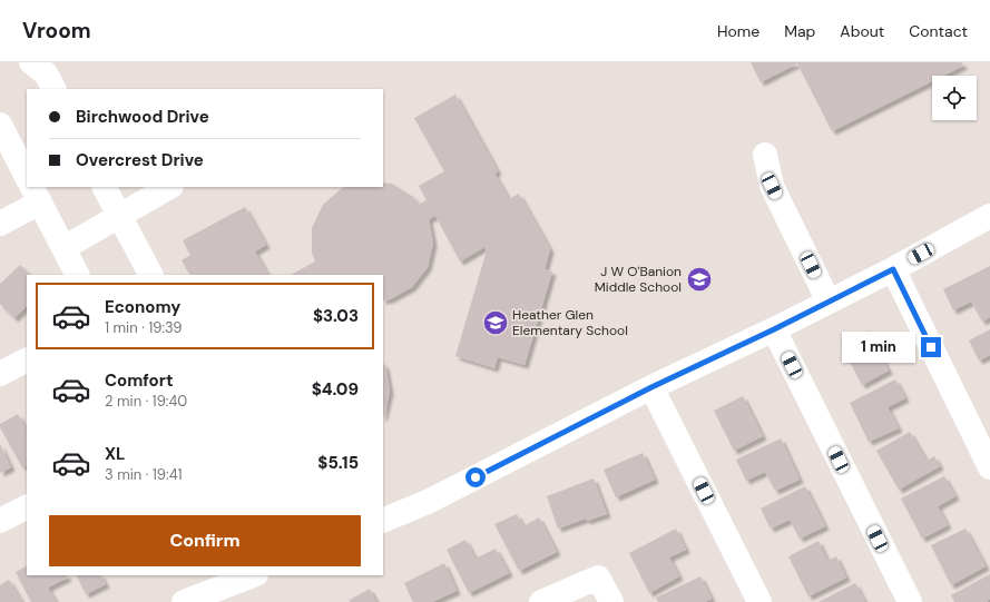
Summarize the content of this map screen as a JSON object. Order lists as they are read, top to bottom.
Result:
{
  "places": {
    "school or university": ["J W O'Banion Middle School", "Heather Glen Elementary School"]
  },
  "page": {
    "header": "Vroom",
    "nav": [
      "Home",
      "Map",
      "About",
      "Contact"
    ],
    "banner": ["Birchwood Drive", "Overcrest Drive"],
    "list": [
      {
        "name": "Economy",
        "note": "1 min · 19:39",
        "value": "$3.03"
      },
      {
        "name": "Comfort",
        "note": "2 min · 19:40",
        "value": "$4.09"
      },
      {
        "name": "XL",
        "note": "3 min · 19:41",
        "value": "$5.15"
      }
    ],
    "bubble": "1 min",
    "buttons": "Confirm"
  }
}
